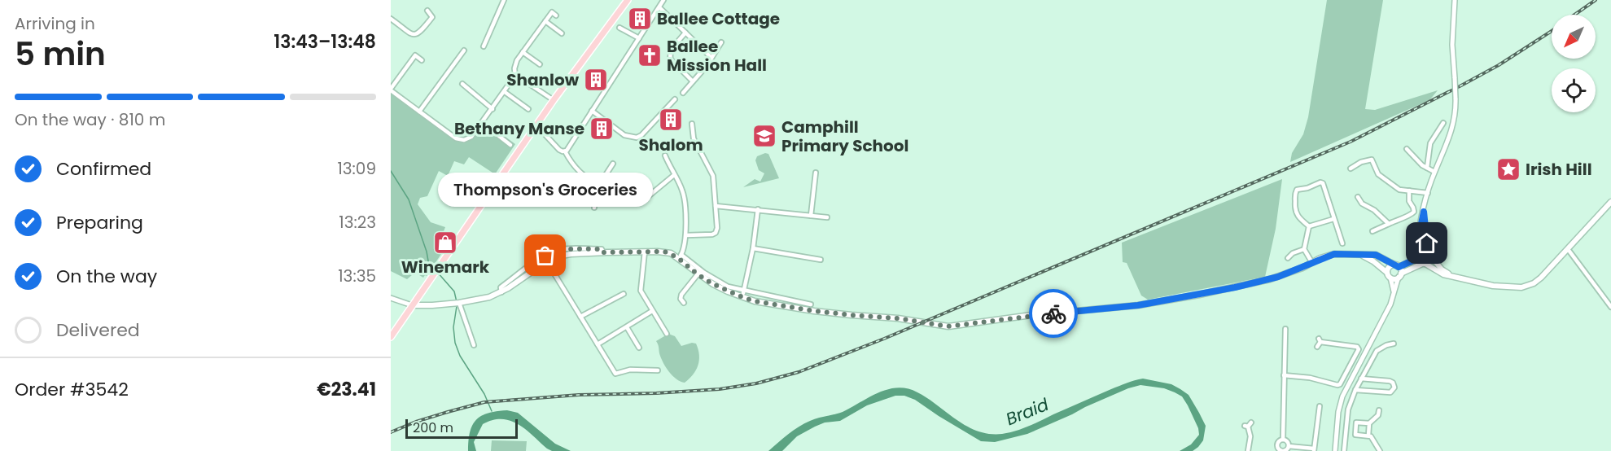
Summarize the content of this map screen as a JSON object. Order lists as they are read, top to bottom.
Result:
{
  "water": ["Braid"],
  "places": {
    "building": [
      "Ballee Cottage",
      "Shanlow",
      "Shalom",
      "Bethany Manse"
    ],
    "church": ["Ballee Mission Hall"],
    "school or university": ["Camphill Primary School"],
    "place": ["Irish Hill"],
    "shop": ["Winemark"],
    "other": ["Thompson's Groceries"]
  },
  "scale_bar": "200 m",
  "north": "bottom left",
  "page": {
    "heading": ["5 min", "Arriving in", "13:43–13:48"],
    "panel": ["Order #3542", "€23.41"],
    "bar": "On the way · 810 m",
    "list": [
      ["Confirmed", "13:09"],
      ["Preparing", "13:23"],
      ["On the way", "13:35"],
      "Delivered"
    ],
    "bubble": "Thompson's Groceries",
    "scale": "200 m"
  }
}
